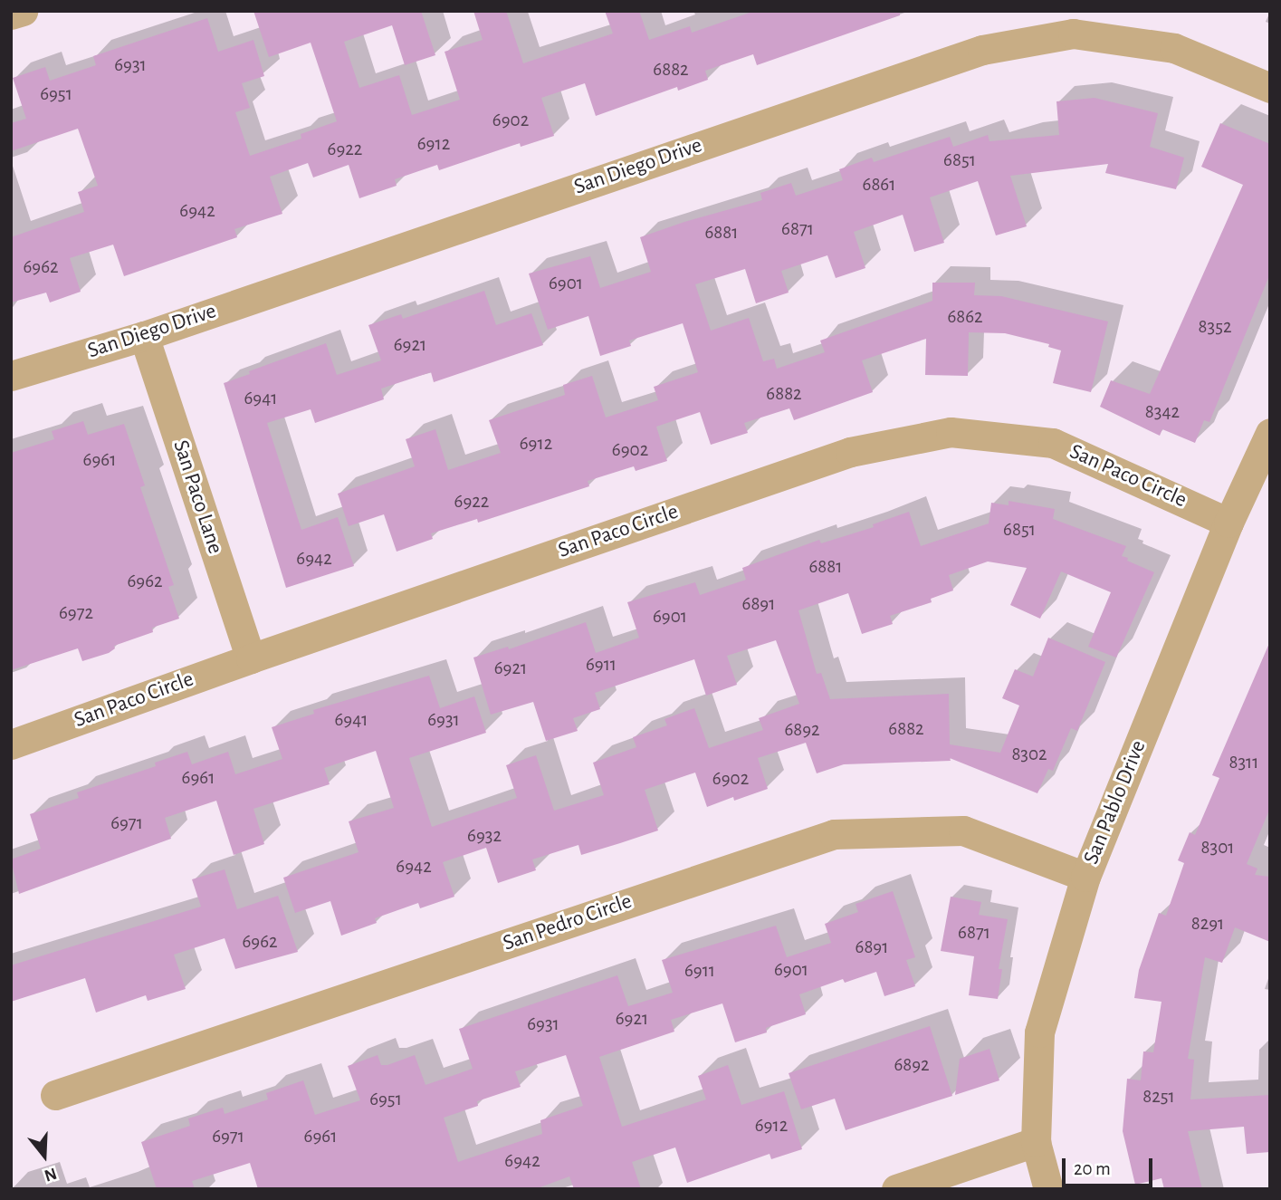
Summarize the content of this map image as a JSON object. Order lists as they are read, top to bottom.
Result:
{
  "streets": {
    "street": [
      "San Diego Drive",
      "San Paco Circle",
      "San Paco Lane",
      "San Pablo Drive",
      "San Pedro Circle"
    ]
  },
  "crossings": [
    ["San Diego Drive", "San Paco Lane"],
    ["San Paco Circle", "San Paco Lane"],
    ["San Paco Circle", "San Pablo Drive"],
    ["San Pablo Drive", "San Pedro Circle"]
  ],
  "house_numbers": [
    "6931",
    "6882",
    "6951",
    "6902",
    "6912",
    "6922",
    "6851",
    "6861",
    "6942",
    "6871",
    "6881",
    "6962",
    "6901",
    "6862",
    "8352",
    "6921",
    "6882",
    "6941",
    "8342",
    "6912",
    "6902",
    "6961",
    "6922",
    "6851",
    "6942",
    "6881",
    "6962",
    "6891",
    "6972",
    "6901",
    "6911",
    "6921",
    "6941",
    "6931",
    "6882",
    "6892",
    "8302",
    "8311",
    "6961",
    "6902",
    "6971",
    "6932",
    "8301",
    "6942",
    "8291",
    "6871",
    "6962",
    "6891",
    "6901",
    "6911",
    "6921",
    "6931",
    "6892",
    "8251",
    "6951",
    "6912",
    "6971",
    "6961",
    "6942"
  ],
  "scale_bar": "20 m",
  "north": "bottom"
}
